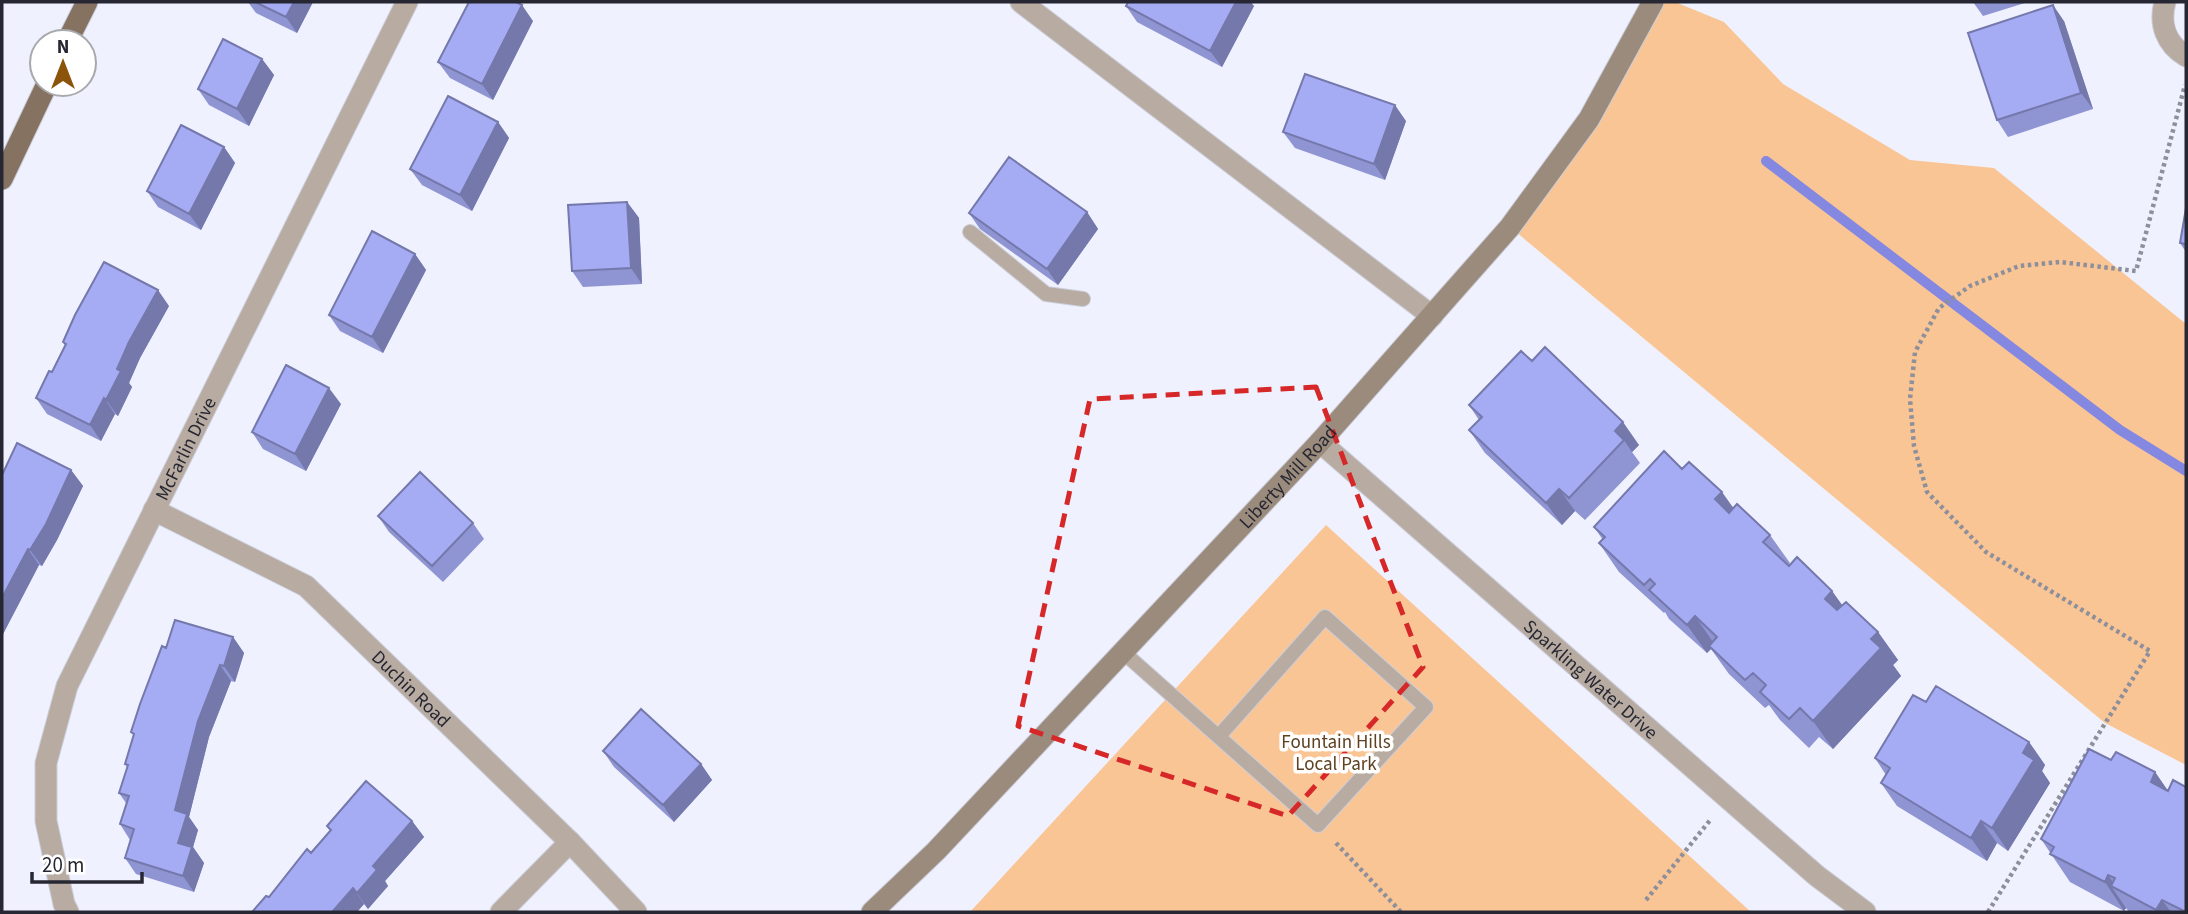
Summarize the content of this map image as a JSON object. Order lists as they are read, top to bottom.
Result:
{
  "streets": {
    "street": [
      "McFarlin Drive",
      "Liberty Mill Road",
      "Sparkling Water Drive",
      "Duchin Road"
    ]
  },
  "crossings": [
    ["McFarlin Drive", "Duchin Road"],
    ["Liberty Mill Road", "Sparkling Water Drive"]
  ],
  "parks": ["Fountain Hills Local Park"],
  "scale_bar": "20 m",
  "north": "top"
}
